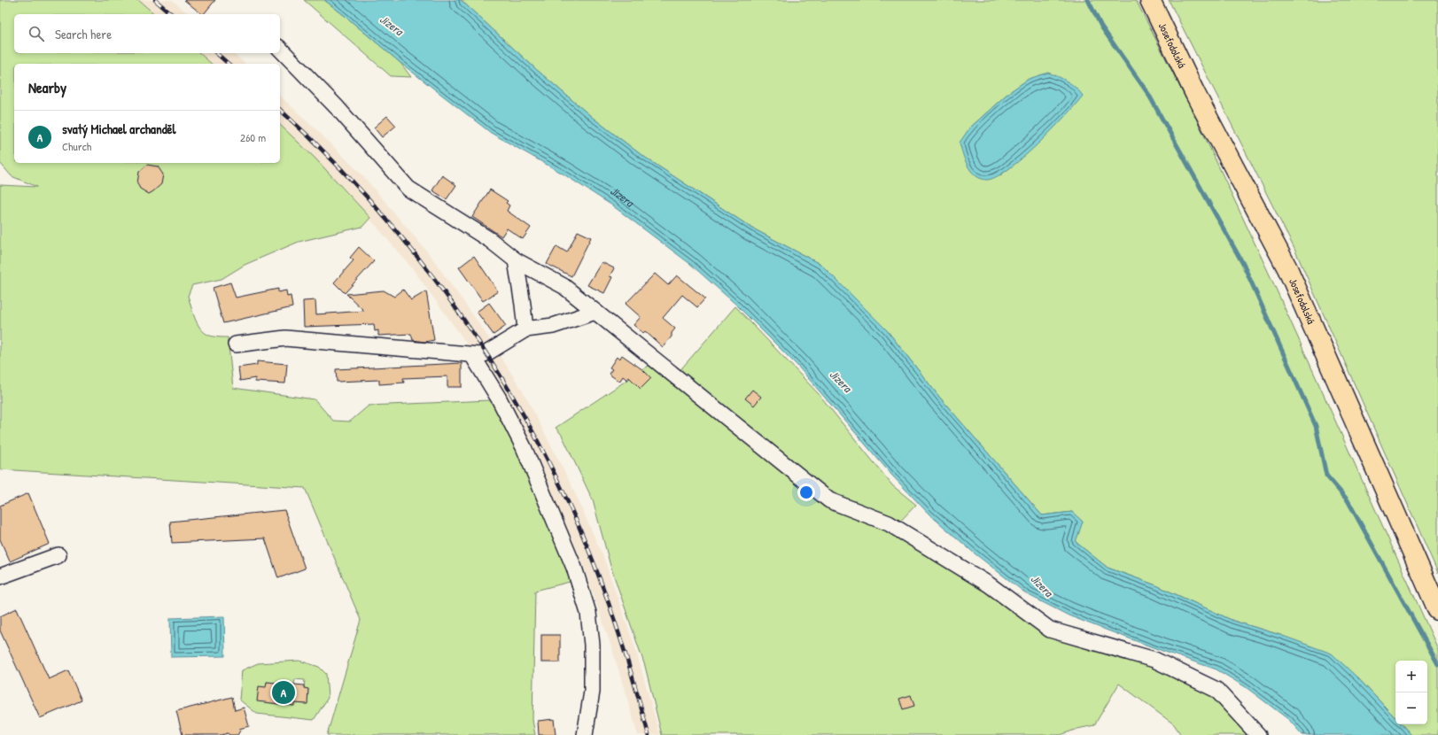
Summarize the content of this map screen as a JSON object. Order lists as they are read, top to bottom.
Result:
{
  "streets": {
    "main road": ["Josefodolská"]
  },
  "water": ["Jizera"],
  "page": {
    "search": "Search here",
    "heading": "Nearby",
    "list": [
      {
        "mark": "A",
        "name": "svatý Michael archanděl",
        "note": "Church",
        "value": "260 m"
      }
    ],
    "map_buttons": ["+", "−"],
    "pins": "A"
  }
}
